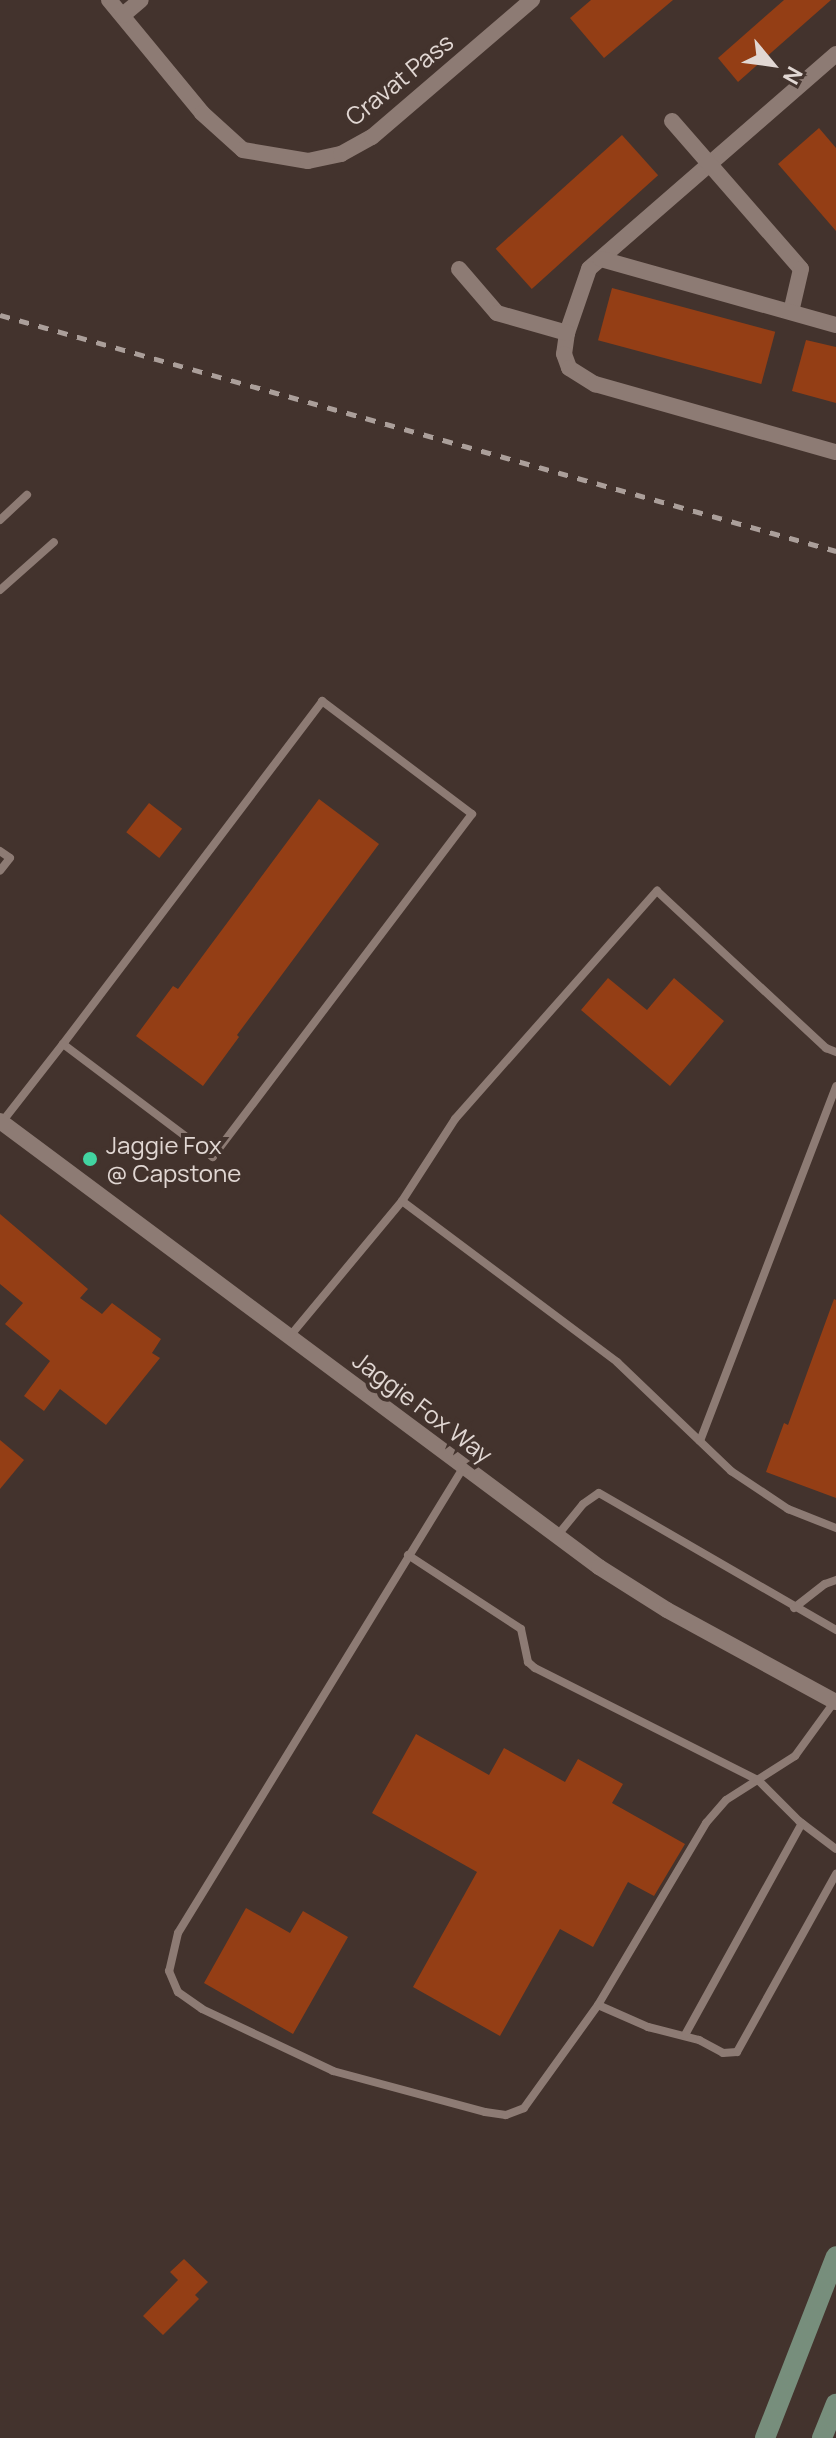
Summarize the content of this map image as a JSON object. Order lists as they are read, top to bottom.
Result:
{
  "streets": {
    "street": ["Cravat Pass", "Jaggie Fox Way"]
  },
  "places": ["Jaggie Fox @ Capstone"],
  "north": "bottom right"
}
